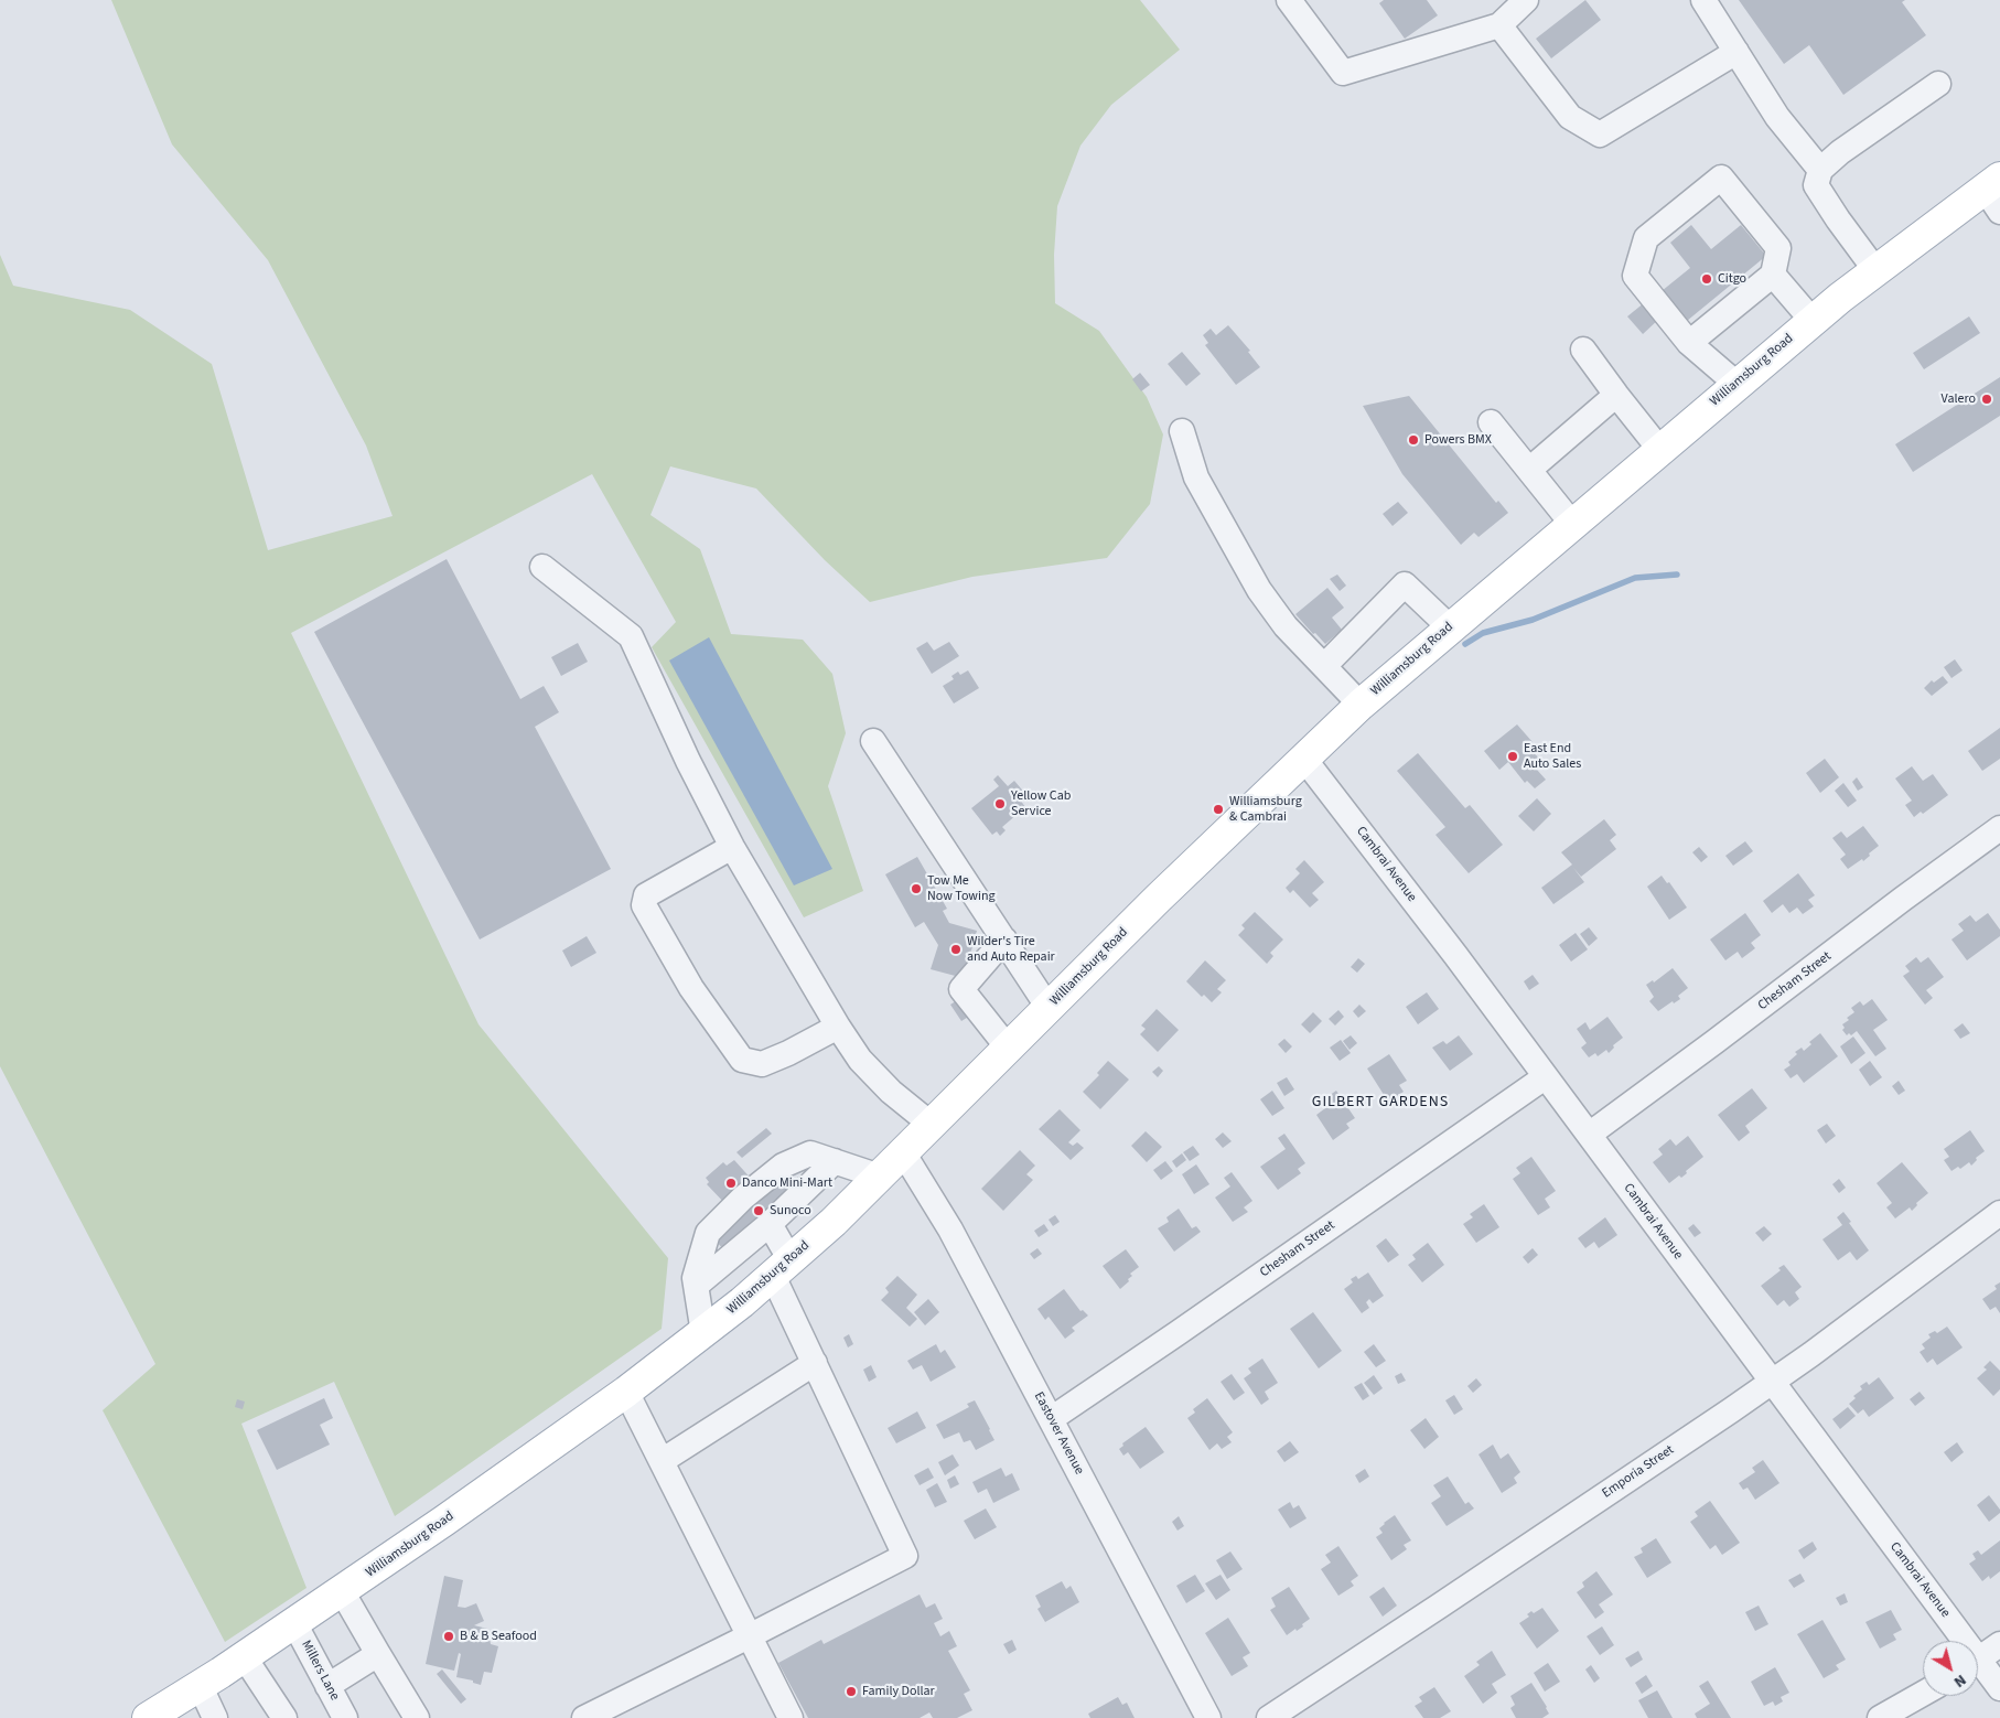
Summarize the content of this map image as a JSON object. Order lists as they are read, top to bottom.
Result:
{
  "streets": {
    "main road": ["Williamsburg Road"],
    "street": [
      "Cambrai Avenue",
      "Chesham Street",
      "Eastover Avenue",
      "Emporia Street",
      "Millers Lane"
    ]
  },
  "crossings": [
    ["Williamsburg Road", "Cambrai Avenue"],
    ["Williamsburg Road", "Eastover Avenue"],
    ["Williamsburg Road", "Millers Lane"],
    ["Cambrai Avenue", "Chesham Street"],
    ["Cambrai Avenue", "Emporia Street"],
    ["Chesham Street", "Eastover Avenue"]
  ],
  "districts": ["GILBERT GARDENS"],
  "places": [
    "Citgo",
    "Valero",
    "Powers BMX",
    "East End Auto Sales",
    "Yellow Cab Service",
    "Williamsburg & Cambrai",
    "Tow Me Now Towing",
    "Wilder's Tire and Auto Repair",
    "Danco Mini-Mart",
    "Sunoco",
    "B & B Seafood",
    "Family Dollar"
  ],
  "north": "bottom right"
}
